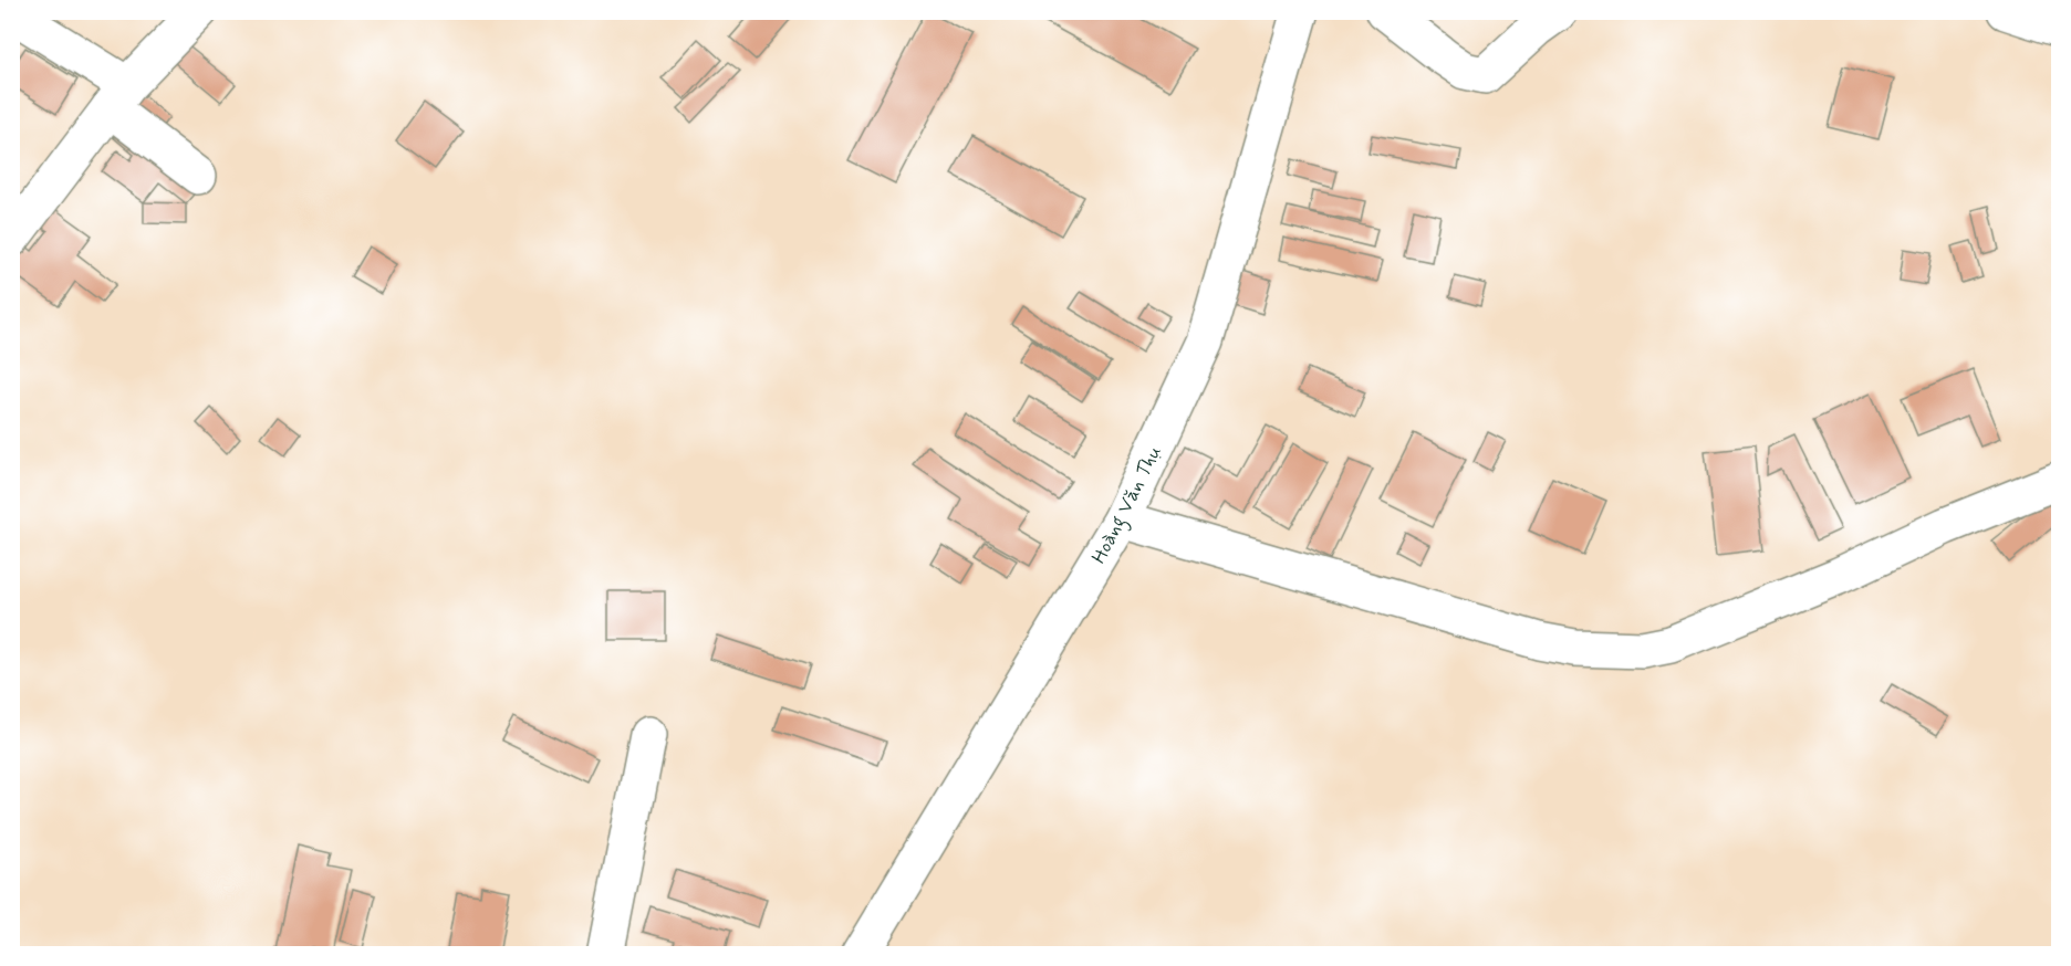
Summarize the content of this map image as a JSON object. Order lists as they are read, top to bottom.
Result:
{
  "streets": {
    "street": ["Hoàng Văn Thụ"]
  }
}
